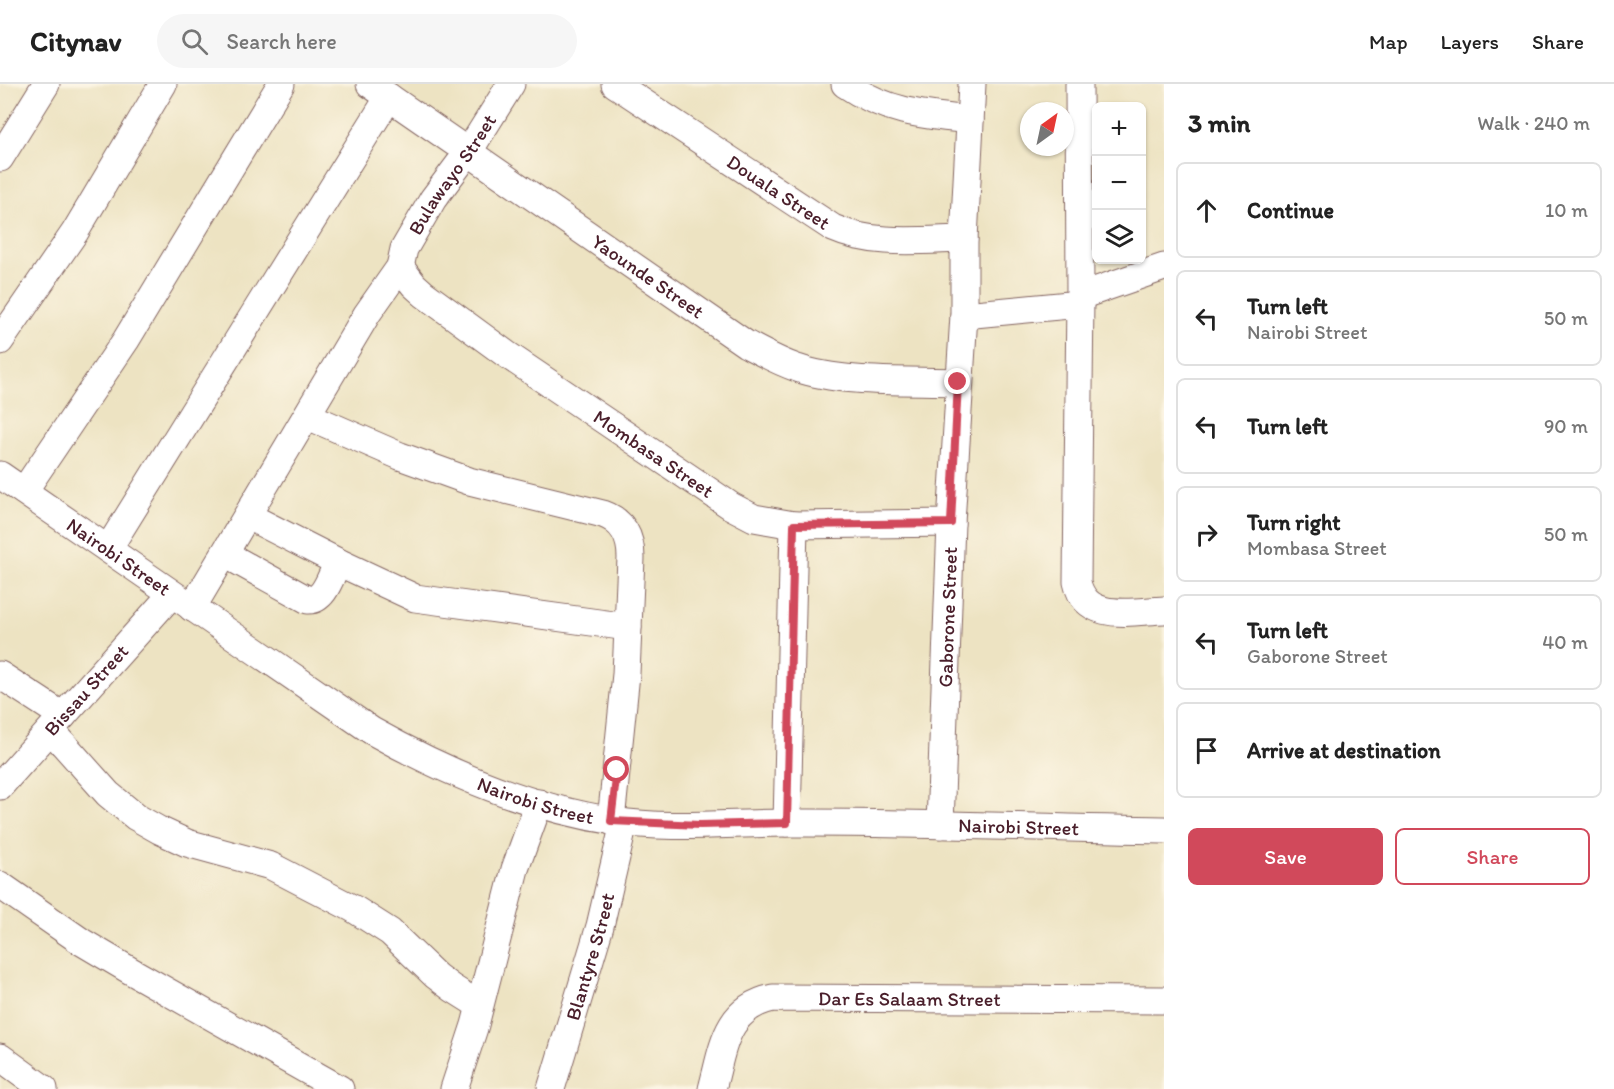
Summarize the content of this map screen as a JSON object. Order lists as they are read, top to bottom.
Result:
{
  "streets": {
    "street": [
      "Bulawayo Street",
      "Douala Street",
      "Yaounde Street",
      "Mombasa Street",
      "Nairobi Street",
      "Gaborone Street",
      "Bissau Street",
      "Blantyre Street",
      "Dar Es Salaam Street"
    ]
  },
  "crossings": [
    ["Bulawayo Street", "Yaounde Street"],
    ["Bulawayo Street", "Mombasa Street"],
    ["Bulawayo Street", "Bissau Street"],
    ["Bulawayo Street", "Blantyre Street"],
    ["Douala Street", "Gaborone Street"],
    ["Yaounde Street", "Gaborone Street"],
    ["Mombasa Street", "Gaborone Street"],
    ["Nairobi Street", "Gaborone Street"],
    ["Nairobi Street", "Bissau Street"],
    ["Nairobi Street", "Blantyre Street"],
    ["Bissau Street", "Blantyre Street"]
  ],
  "north": "top right",
  "page": {
    "header": "Citynav",
    "search": "Search here",
    "nav": ["Map", "Layers", "Share"],
    "heading": ["3 min", "Walk · 240 m"],
    "map_buttons": ["+", "−"],
    "list": [
      ["Continue", "10 m"],
      ["Turn left", "Nairobi Street", "50 m"],
      ["Turn left", "90 m"],
      ["Turn right", "Mombasa Street", "50 m"],
      ["Turn left", "Gaborone Street", "40 m"],
      "Arrive at destination"
    ],
    "buttons": ["Save", "Share"]
  }
}
